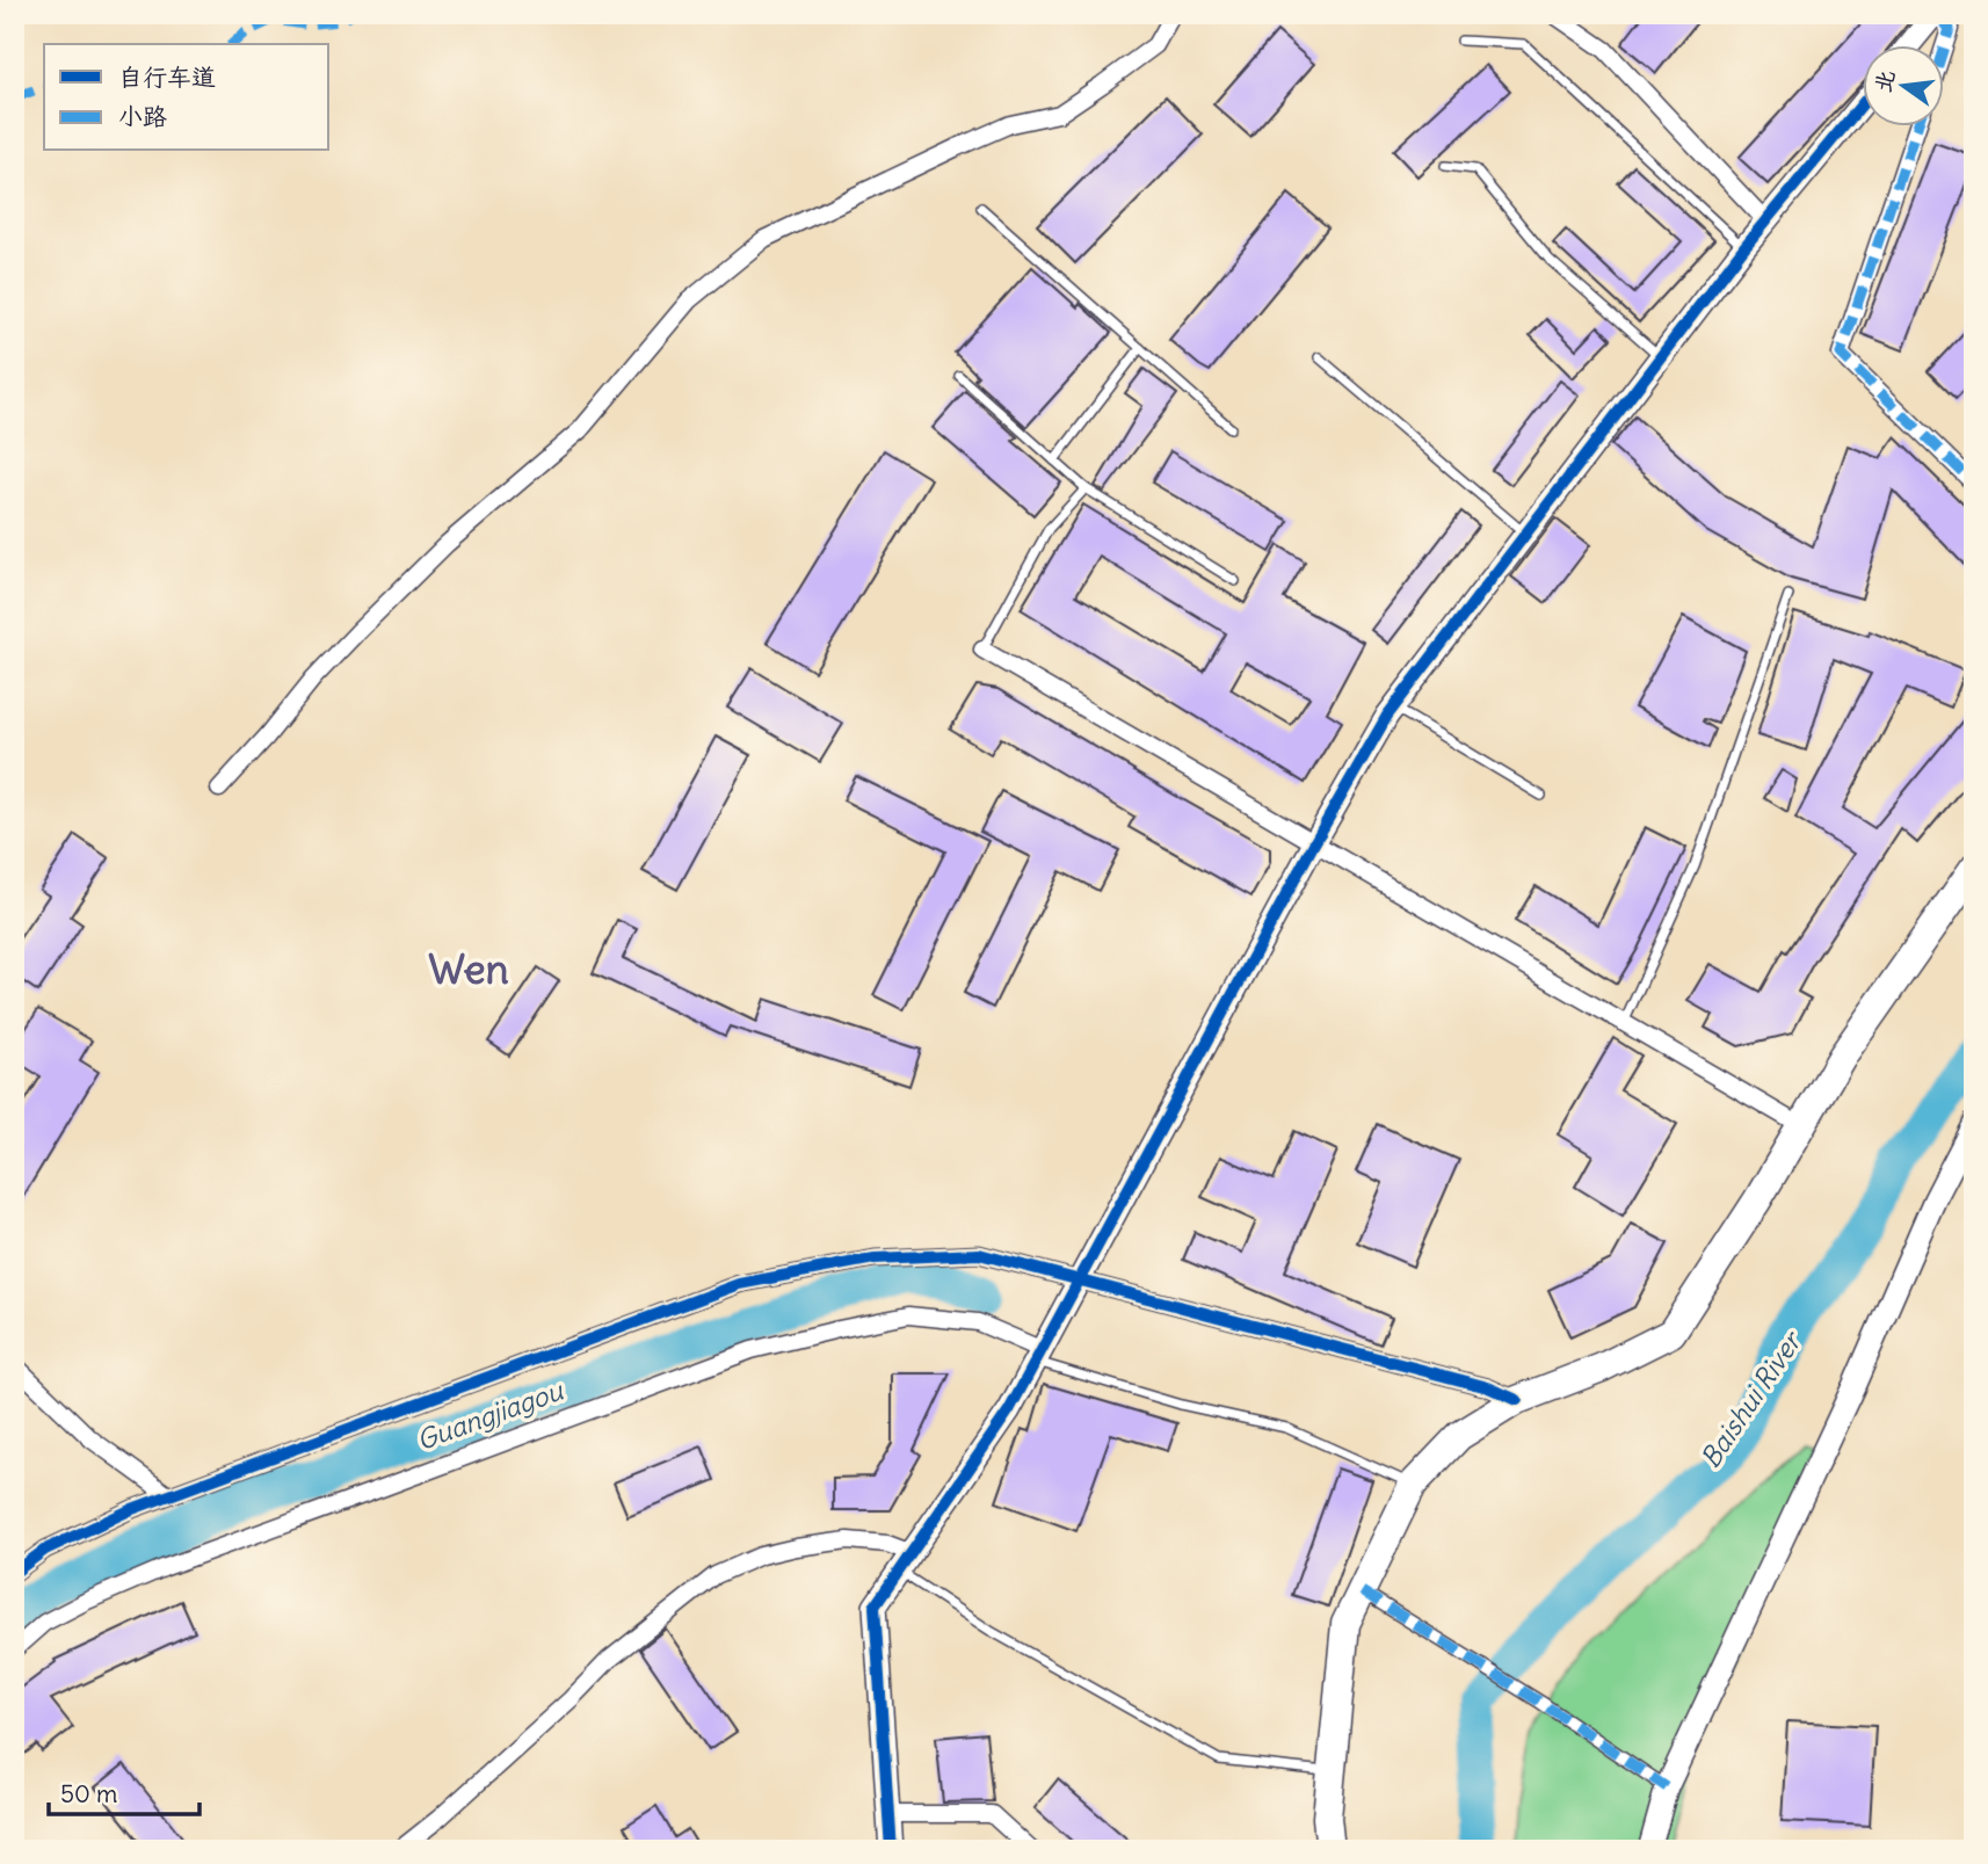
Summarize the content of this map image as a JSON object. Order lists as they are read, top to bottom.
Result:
{
  "districts": ["Wen"],
  "water": ["Baishui River", "Guangjiagou"],
  "legend": ["自行车道", "小路"],
  "scale_bar": "50 m",
  "north": "left"
}
